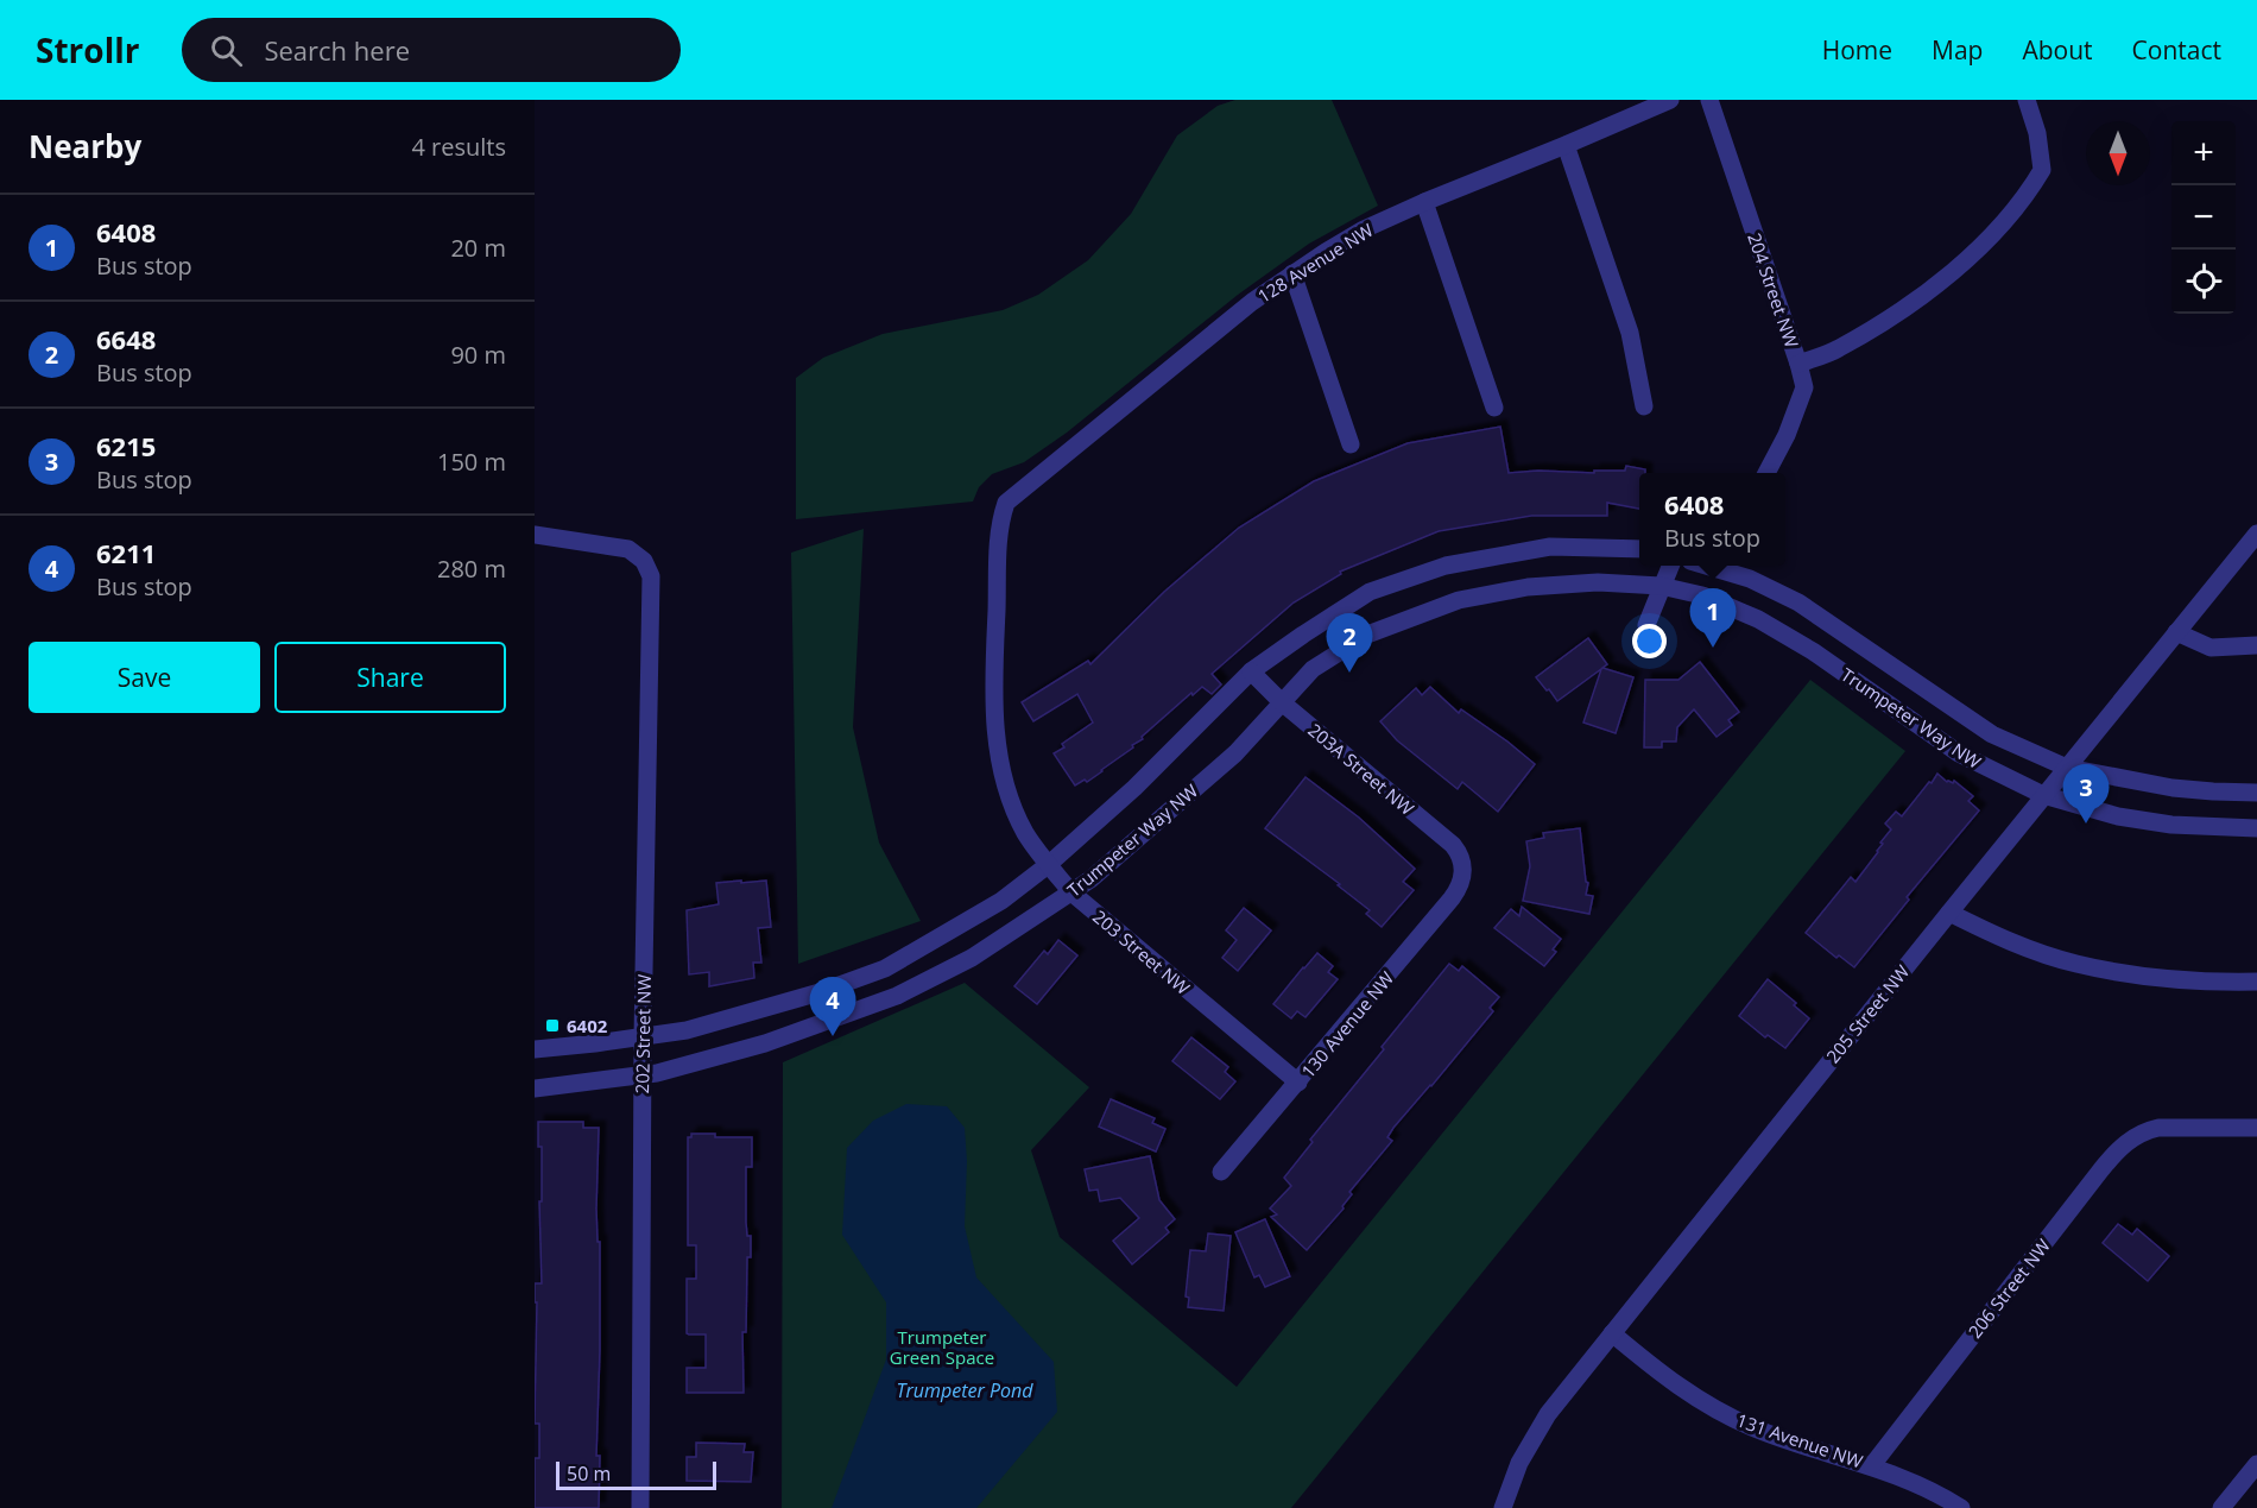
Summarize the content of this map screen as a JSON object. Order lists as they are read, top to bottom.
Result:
{
  "streets": {
    "street": [
      "128 Avenue NW",
      "204 Street NW",
      "Trumpeter Way NW",
      "203A Street NW",
      "203 Street NW",
      "205 Street NW",
      "130 Avenue NW",
      "202 Street NW",
      "206 Street NW",
      "131 Avenue NW"
    ]
  },
  "crossings": [
    ["128 Avenue NW", "203 Street NW"],
    ["Trumpeter Way NW", "203A Street NW"],
    ["Trumpeter Way NW", "203 Street NW"],
    ["Trumpeter Way NW", "205 Street NW"],
    ["Trumpeter Way NW", "202 Street NW"],
    ["203A Street NW", "130 Avenue NW"],
    ["203 Street NW", "130 Avenue NW"],
    ["205 Street NW", "131 Avenue NW"],
    ["206 Street NW", "131 Avenue NW"]
  ],
  "water": ["Trumpeter Pond"],
  "parks": ["Trumpeter Green Space"],
  "places": {
    "transit": ["6402"]
  },
  "scale_bar": "50 m",
  "north": "bottom",
  "page": {
    "header": "Strollr",
    "search": "Search here",
    "nav": [
      "Home",
      "Map",
      "About",
      "Contact"
    ],
    "heading": ["Nearby", "4 results"],
    "map_buttons": ["+", "−"],
    "list": [
      {
        "mark": "1",
        "name": "6408",
        "note": "Bus stop",
        "value": "20 m"
      },
      {
        "mark": "2",
        "name": "6648",
        "note": "Bus stop",
        "value": "90 m"
      },
      {
        "mark": "3",
        "name": "6215",
        "note": "Bus stop",
        "value": "150 m"
      },
      {
        "mark": "4",
        "name": "6211",
        "note": "Bus stop",
        "value": "280 m"
      }
    ],
    "popup": ["6408", "Bus stop"],
    "pins": [
      "1",
      "2",
      "3",
      "4"
    ],
    "buttons": ["Save", "Share"],
    "scale": "50 m"
  }
}
